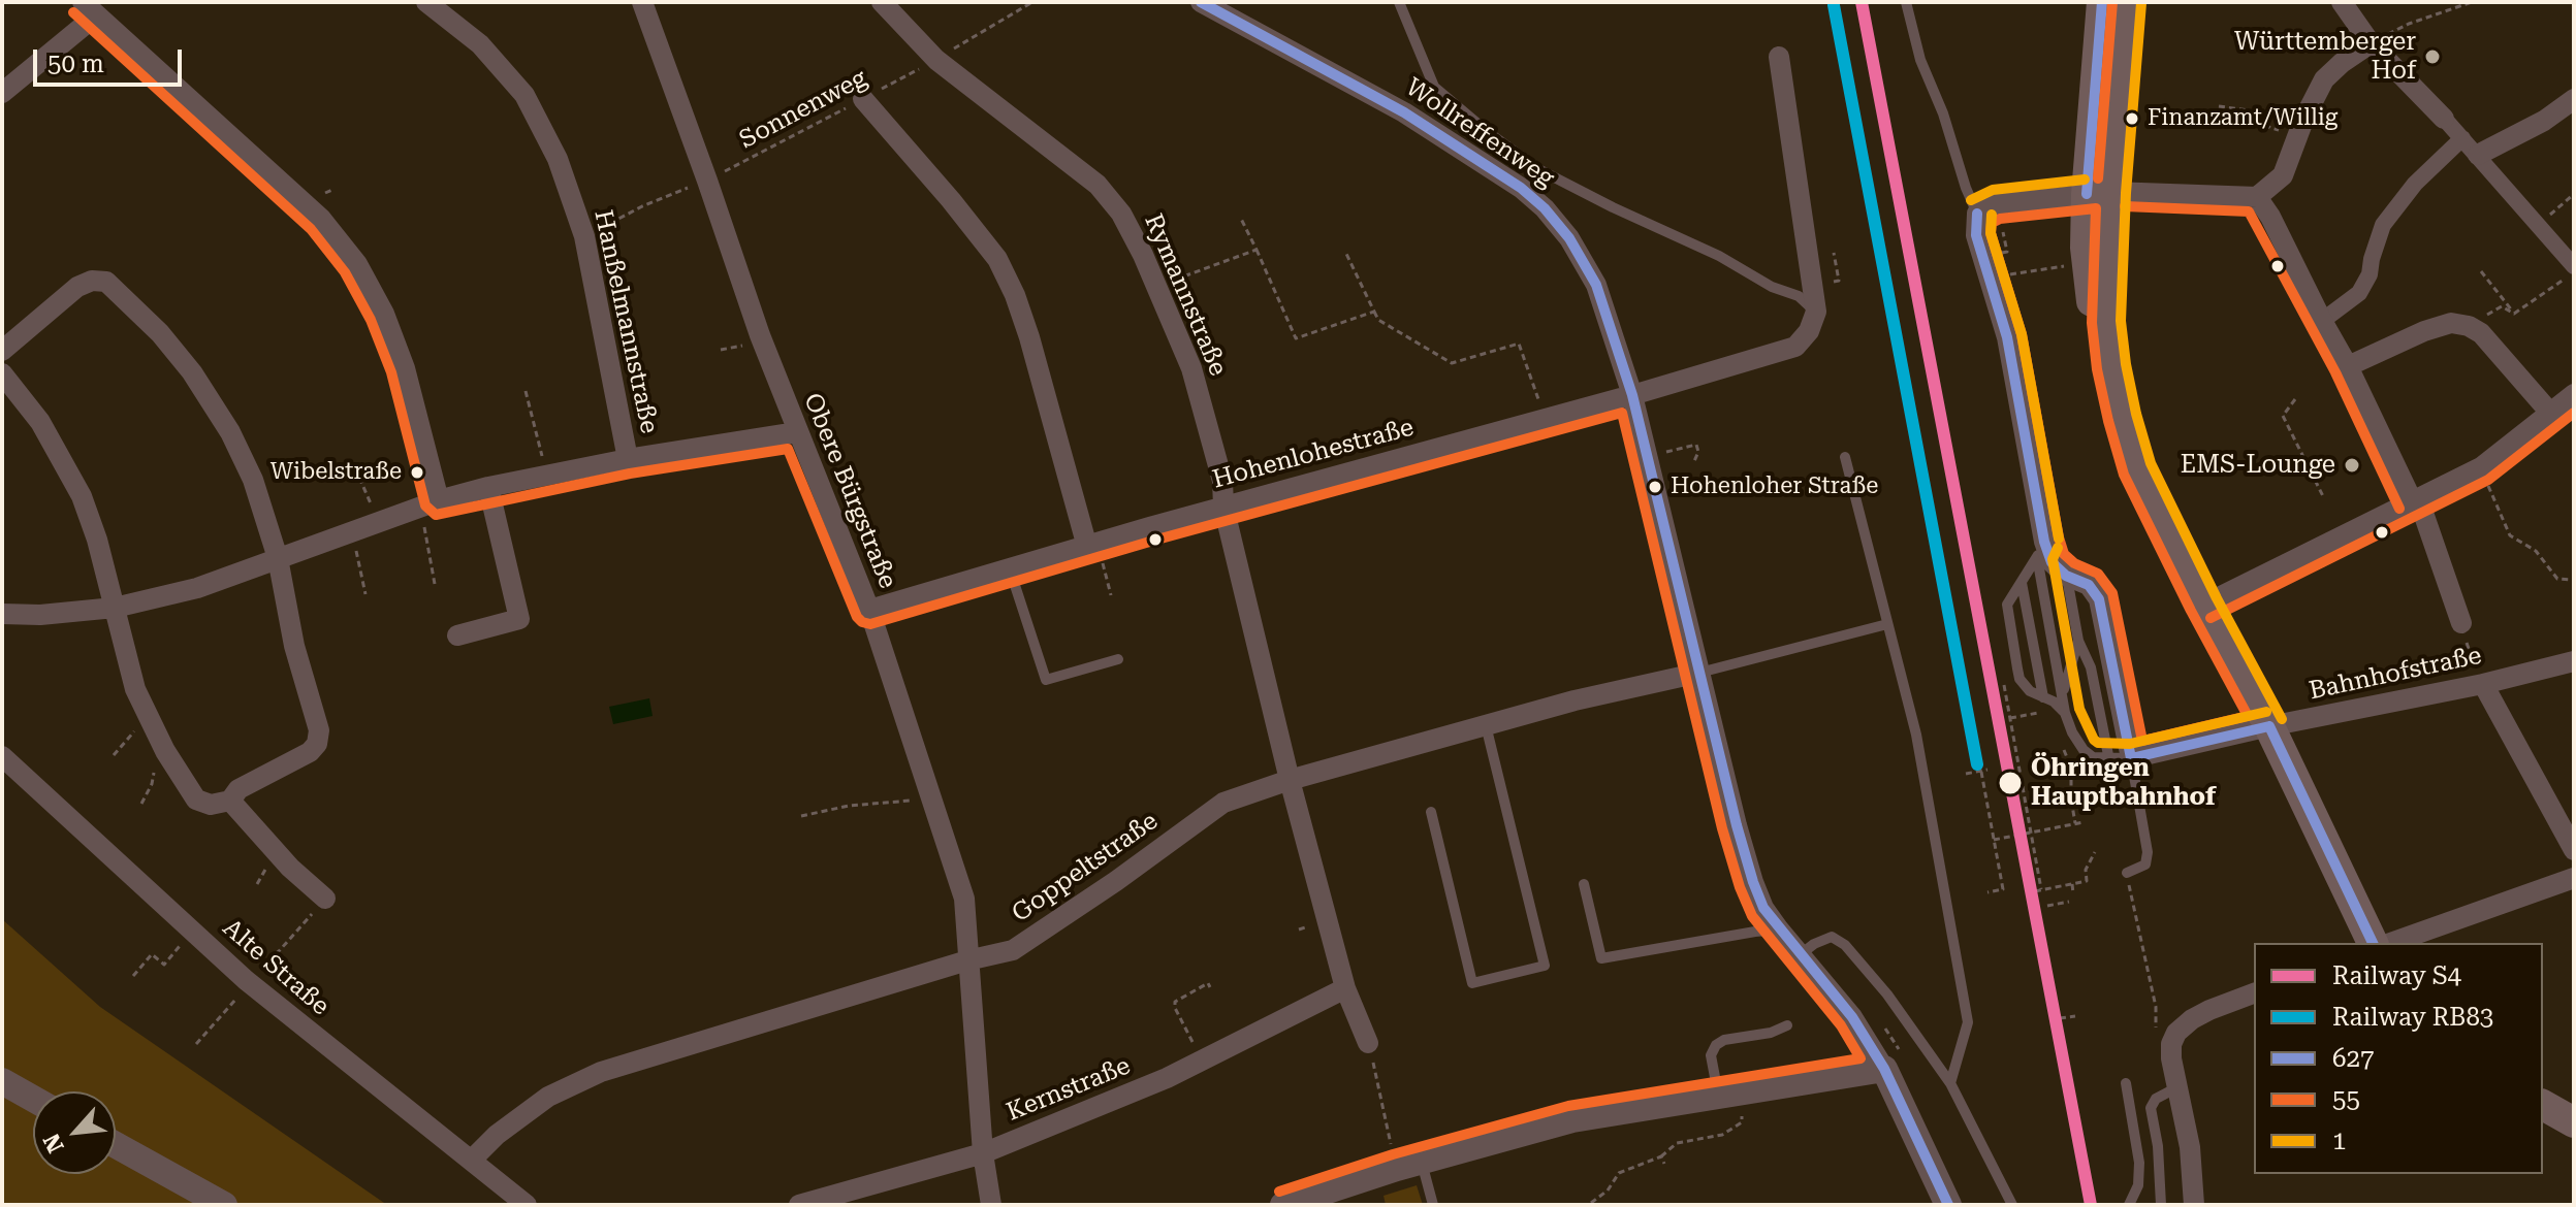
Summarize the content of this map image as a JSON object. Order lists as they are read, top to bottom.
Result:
{
  "streets": {
    "street": [
      "Wollreffenweg",
      "Rymannstraße",
      "Hanßelmannstraße",
      "Hohenlohestraße",
      "Obere Bürgstraße",
      "Bahnhofstraße",
      "Goppeltstraße",
      "Alte Straße",
      "Kernstraße"
    ],
    "path": ["Sonnenweg"]
  },
  "crossings": [
    ["Sonnenweg", "Rymannstraße"],
    ["Sonnenweg", "Hanßelmannstraße"],
    ["Sonnenweg", "Obere Bürgstraße"],
    ["Wollreffenweg", "Hohenlohestraße"],
    ["Wollreffenweg", "Goppeltstraße"],
    ["Rymannstraße", "Hohenlohestraße"],
    ["Rymannstraße", "Goppeltstraße"],
    ["Rymannstraße", "Kernstraße"],
    ["Hohenlohestraße", "Obere Bürgstraße"],
    ["Obere Bürgstraße", "Goppeltstraße"],
    ["Obere Bürgstraße", "Kernstraße"],
    ["Goppeltstraße", "Alte Straße"]
  ],
  "places": [
    "Württemberger Hof",
    "Finanzamt/Willig",
    "EMS-Lounge",
    "Wibelstraße",
    "Hohenloher Straße",
    "Öhringen Hauptbahnhof"
  ],
  "lines": [
    "rail line S4",
    "transit line 627",
    "transit line 55",
    "transit line 1",
    "rail line RB83"
  ],
  "legend": [
    "Railway S4",
    "Railway RB83",
    "627",
    "55",
    "1"
  ],
  "scale_bar": "50 m",
  "north": "bottom left"
}
